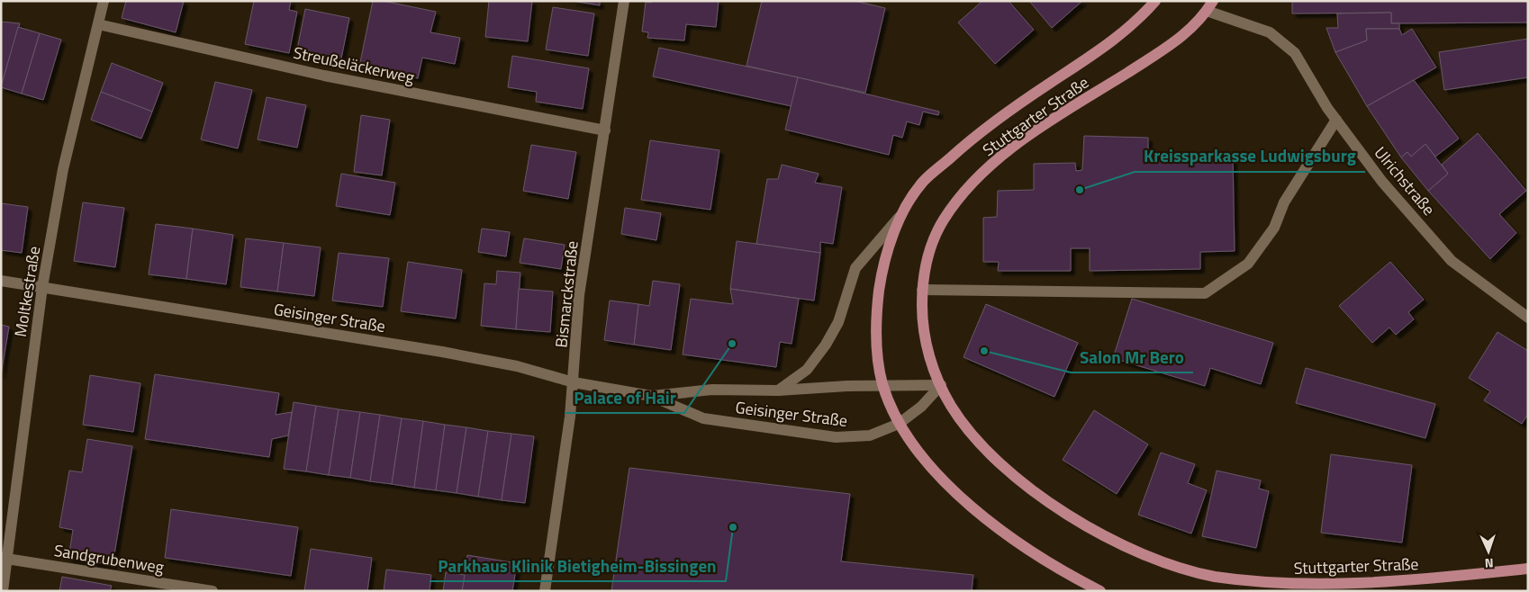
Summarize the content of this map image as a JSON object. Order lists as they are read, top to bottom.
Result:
{
  "streets": {
    "main road": ["Stuttgarter Straße"],
    "street": [
      "Streußeläckerweg",
      "Ulrichstraße",
      "Moltkestraße",
      "Bismarckstraße",
      "Geisinger Straße",
      "Sandgrubenweg"
    ]
  },
  "crossings": [
    ["Streußeläckerweg", "Moltkestraße"],
    ["Streußeläckerweg", "Bismarckstraße"],
    ["Stuttgarter Straße", "Ulrichstraße"],
    ["Stuttgarter Straße", "Geisinger Straße"],
    ["Moltkestraße", "Geisinger Straße"],
    ["Moltkestraße", "Sandgrubenweg"],
    ["Bismarckstraße", "Geisinger Straße"]
  ],
  "places": [
    "Kreissparkasse Ludwigsburg",
    "Palace of Hair",
    "Salon Mr Bero",
    "Parkhaus Klinik Bietigheim-Bissingen"
  ],
  "north": "bottom"
}
